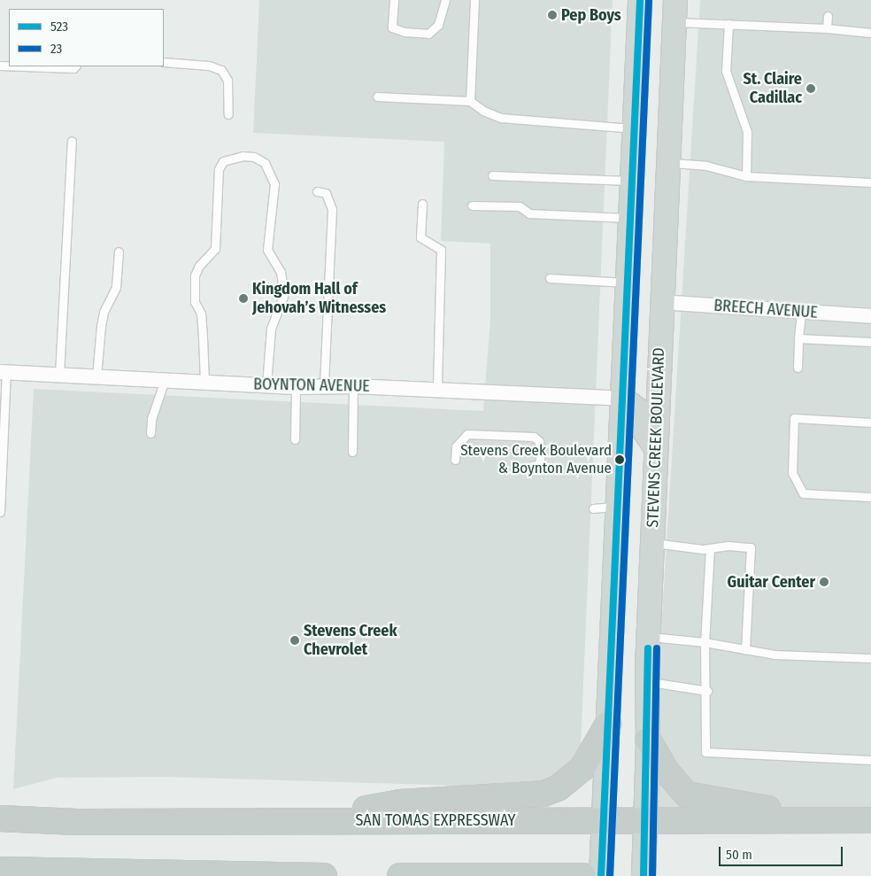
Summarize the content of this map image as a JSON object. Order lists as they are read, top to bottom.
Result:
{
  "streets": {
    "highway": ["SAN TOMAS EXPRESSWAY"],
    "main road": ["STEVENS CREEK BOULEVARD"],
    "street": ["BREECH AVENUE", "BOYNTON AVENUE"]
  },
  "crossings": [
    ["BREECH AVENUE", "STEVENS CREEK BOULEVARD"],
    ["STEVENS CREEK BOULEVARD", "SAN TOMAS EXPRESSWAY"]
  ],
  "places": [
    "Pep Boys",
    "St. Claire Cadillac",
    "Kingdom Hall of Jehovah’s Witnesses",
    "Stevens Creek Boulevard & Boynton Avenue",
    "Guitar Center",
    "Stevens Creek Chevrolet"
  ],
  "lines": ["transit line 523", "transit line 23"],
  "legend": ["523", "23"],
  "scale_bar": "50 m"
}
